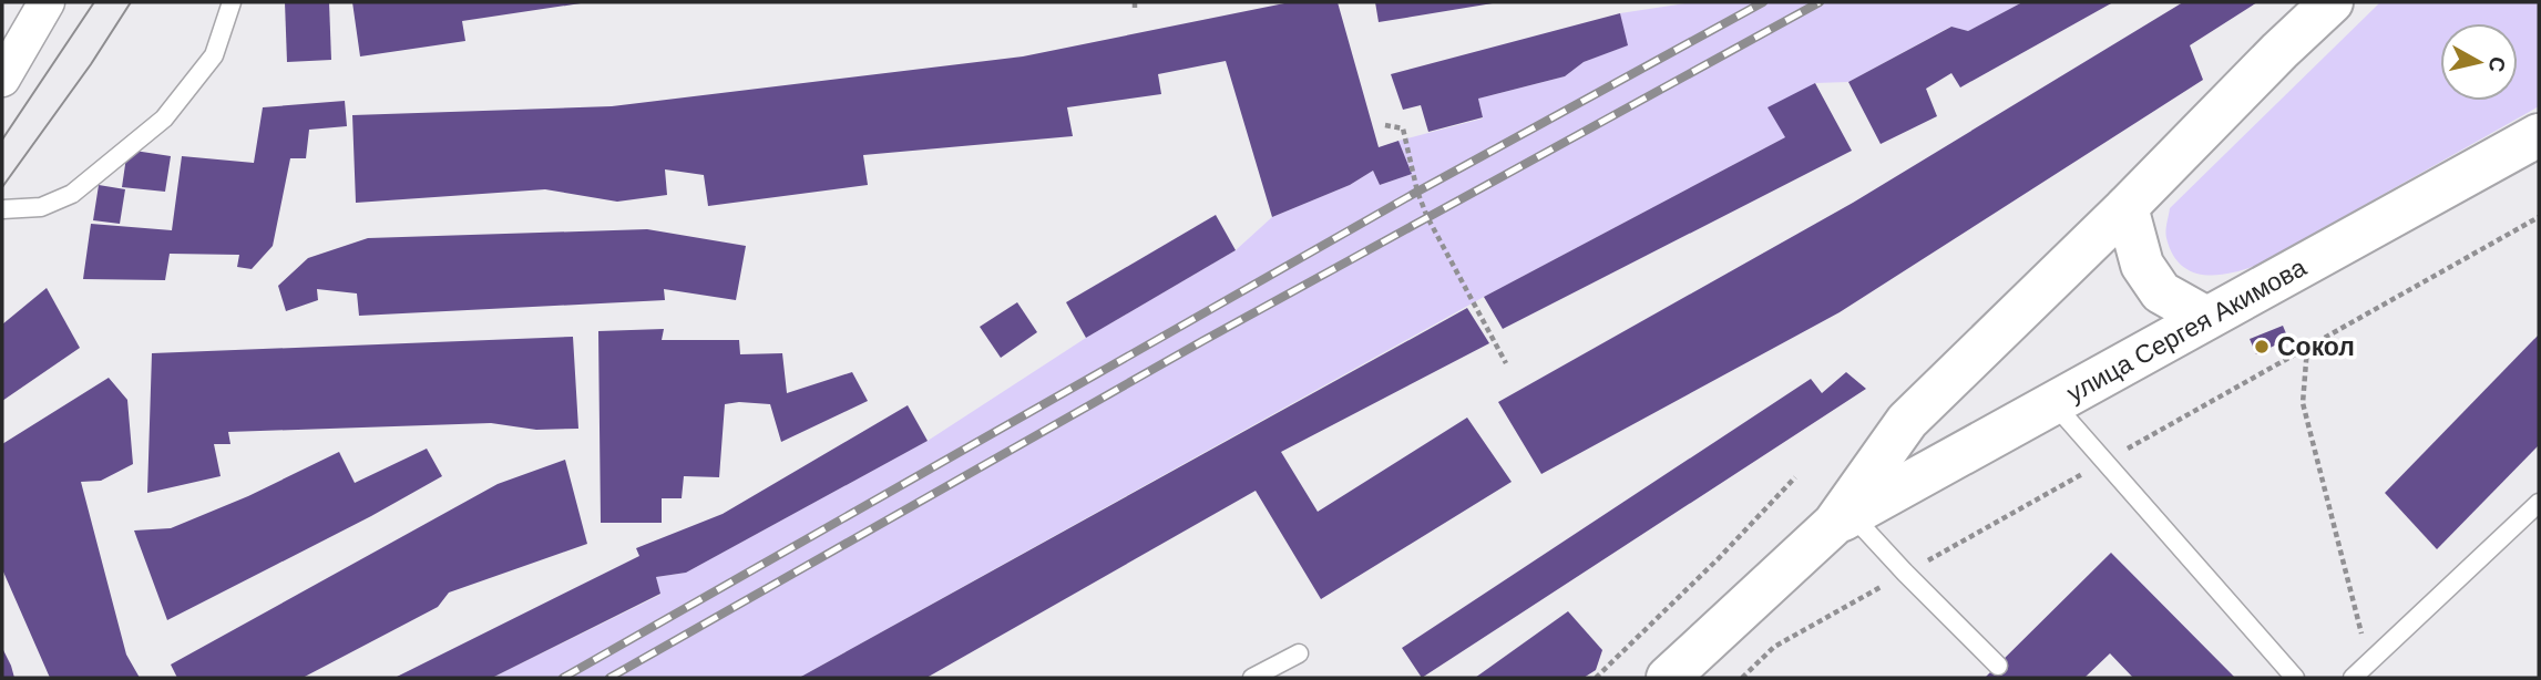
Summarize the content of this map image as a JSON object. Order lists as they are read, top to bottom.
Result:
{
  "streets": {
    "main road": ["улица Сергея Акимова"]
  },
  "places": ["Сокол"],
  "north": "right"
}
